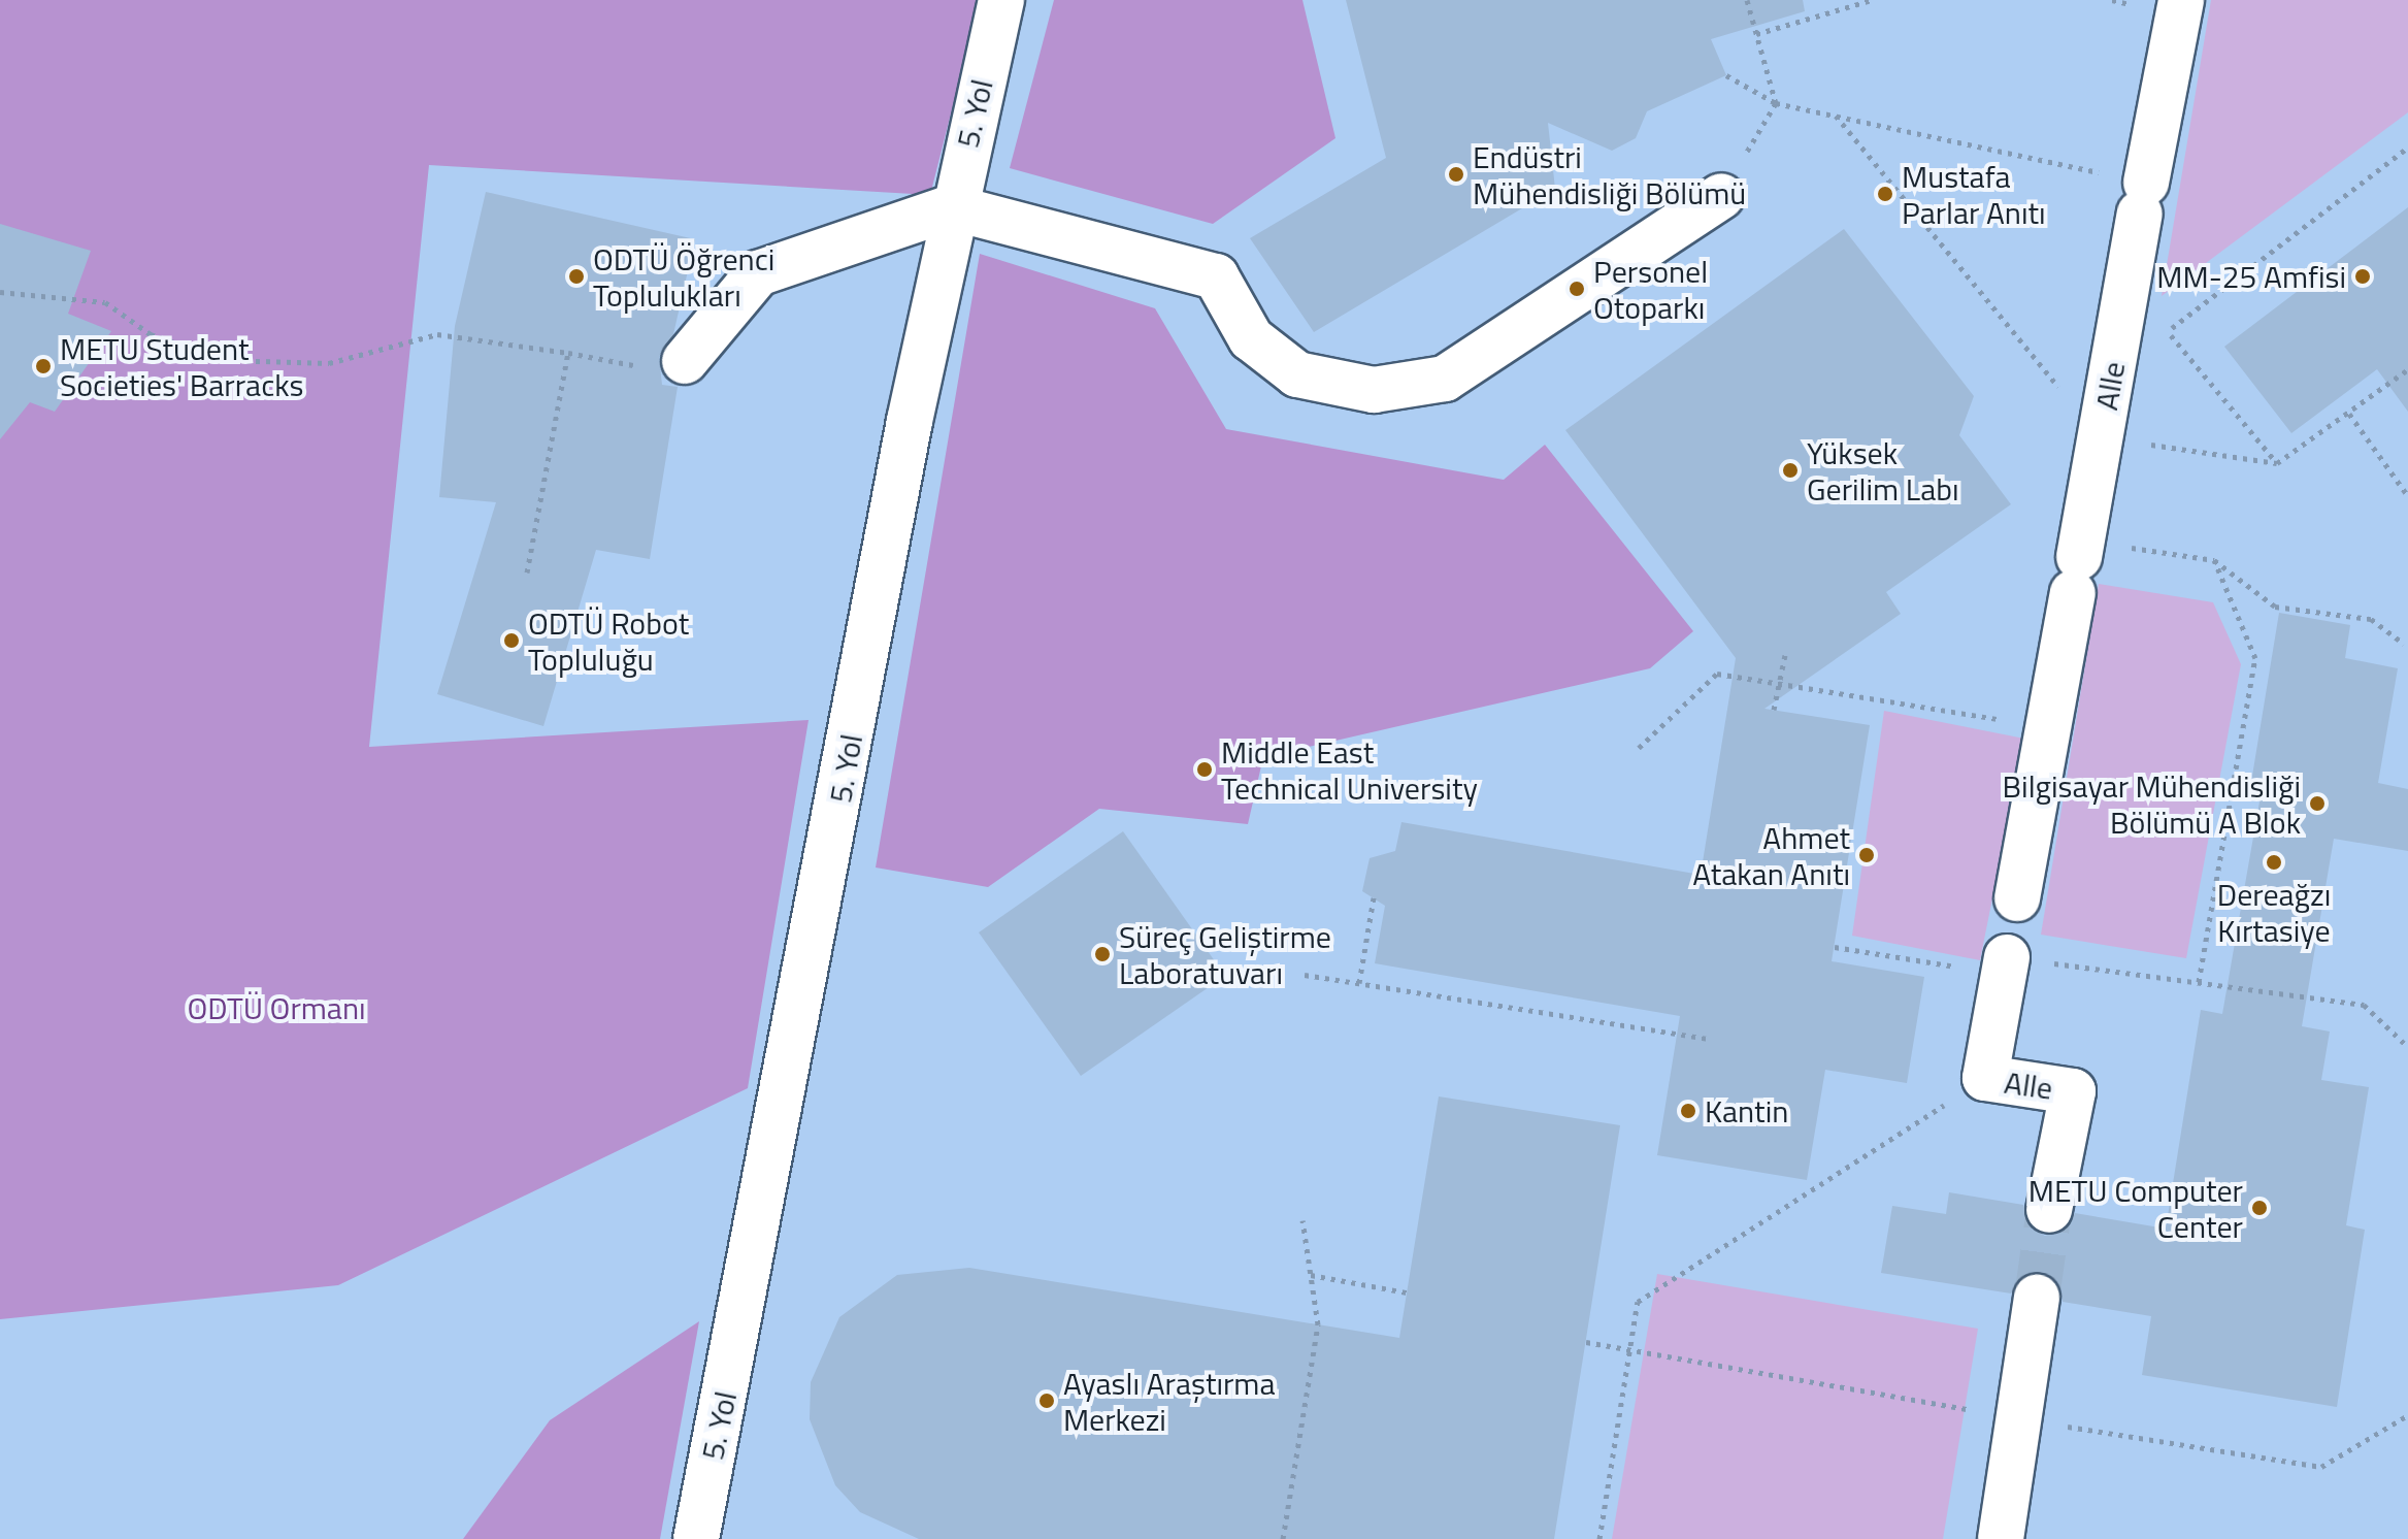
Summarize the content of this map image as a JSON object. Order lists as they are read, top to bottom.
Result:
{
  "streets": {
    "street": ["5. Yol", "Alle"]
  },
  "parks": ["ODTÜ Ormanı"],
  "places": [
    "Endüstri Mühendisliği Bölümü",
    "Mustafa Parlar Anıtı",
    "ODTÜ Öğrenci Toplulukları",
    "MM-25 Amfisi",
    "Personel Otoparkı",
    "METU Student Societies' Barracks",
    "Yüksek Gerilim Labı",
    "ODTÜ Robot Topluluğu",
    "Middle East Technical University",
    "Bilgisayar Mühendisliği Bölümü A Blok",
    "Ahmet Atakan Anıtı",
    "Dereağzı Kırtasiye",
    "Süreç Geliştirme Laboratuvarı",
    "Kantin",
    "METU Computer Center",
    "Ayaslı Araştırma Merkezi"
  ]
}
